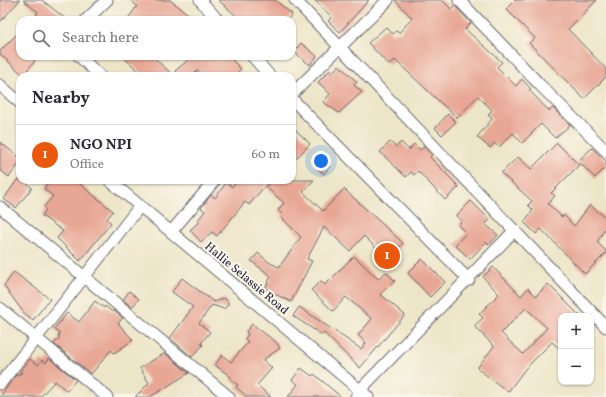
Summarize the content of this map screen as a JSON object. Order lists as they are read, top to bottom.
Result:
{
  "streets": {
    "street": ["Hallie Selassie Road"]
  },
  "page": {
    "search": "Search here",
    "heading": "Nearby",
    "list": [
      {
        "mark": "1",
        "name": "NGO NPI",
        "note": "Office",
        "value": "60 m"
      }
    ],
    "pins": "1",
    "map_buttons": ["+", "−"]
  }
}
